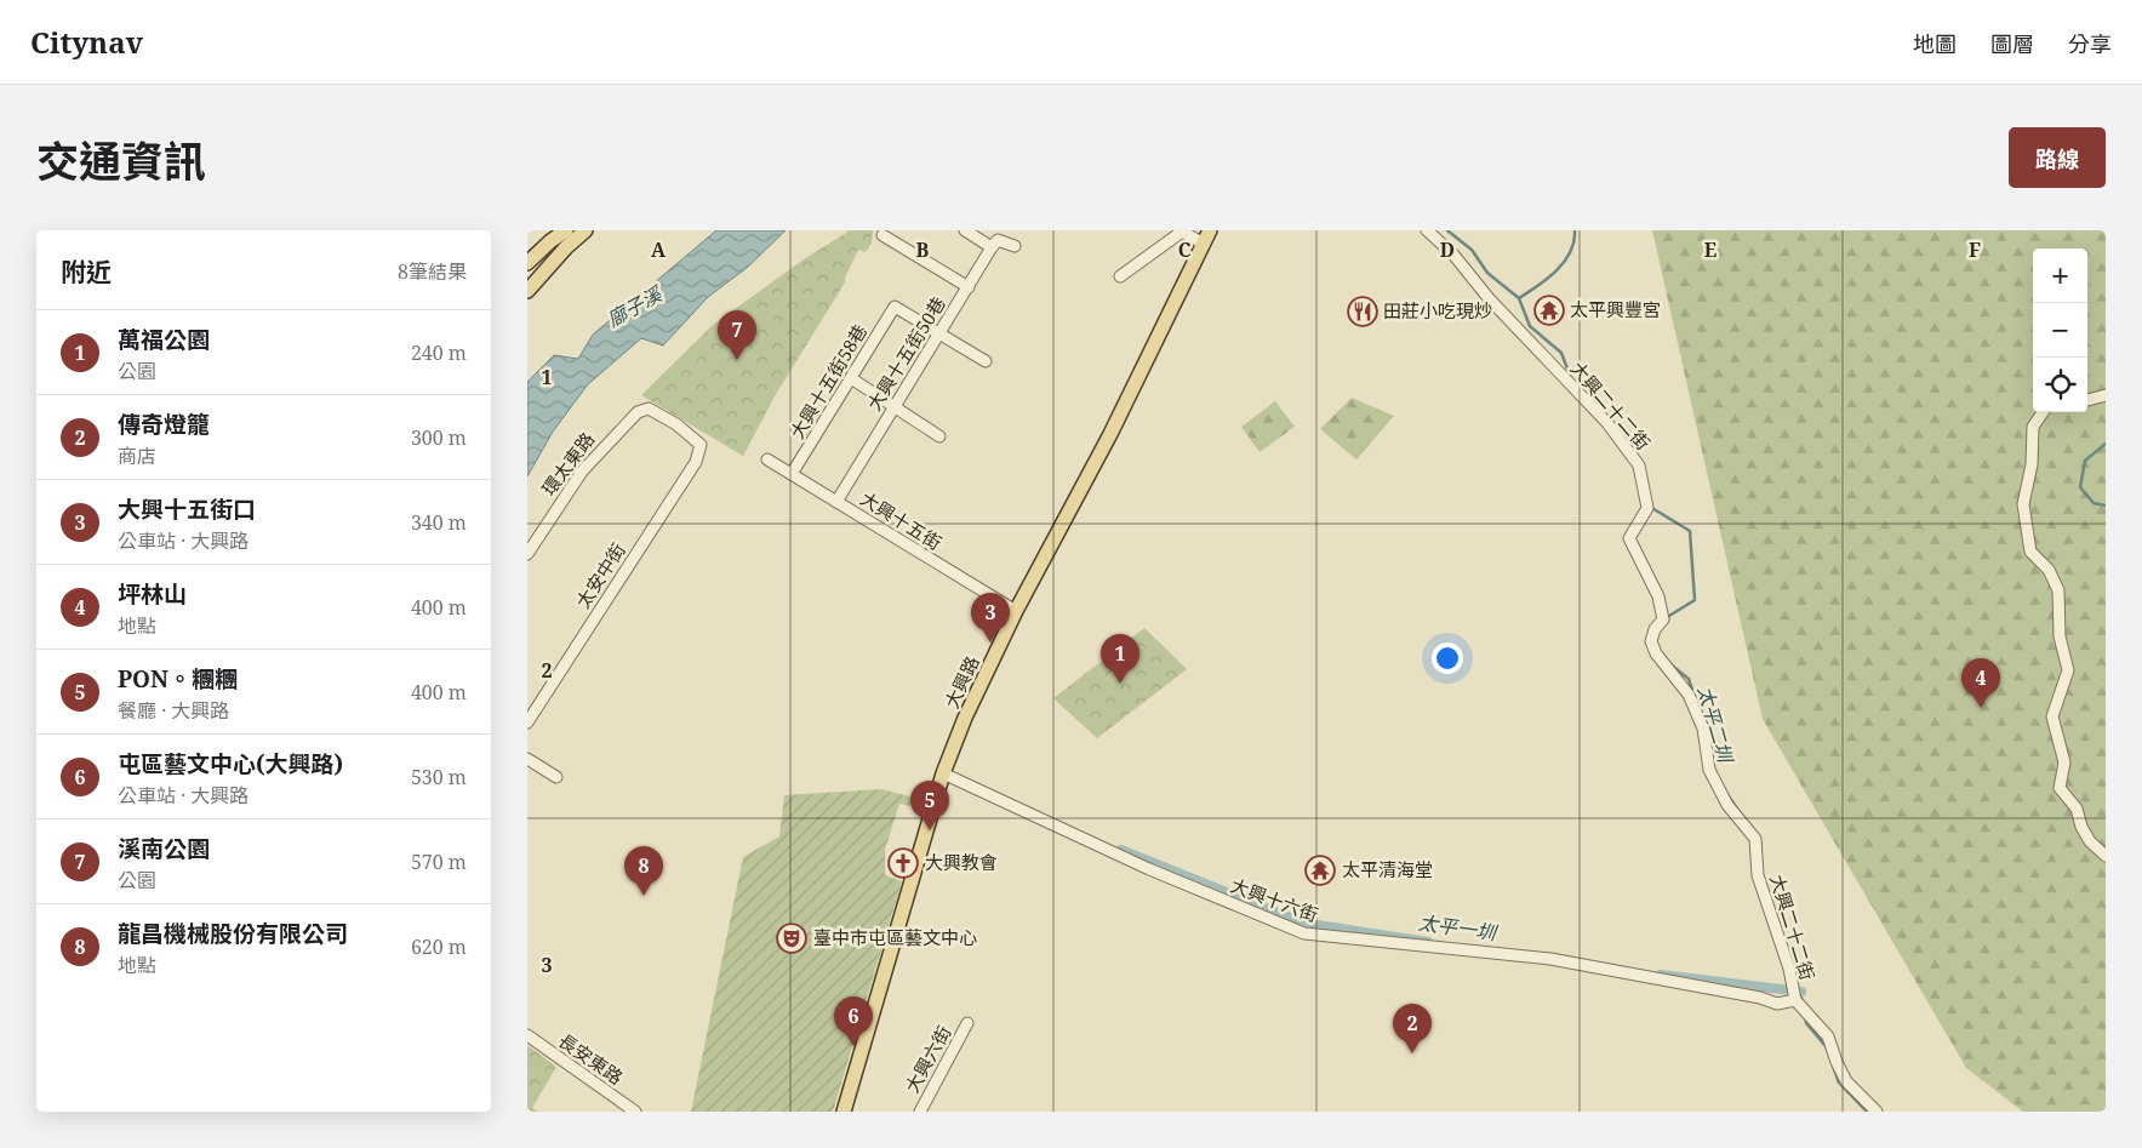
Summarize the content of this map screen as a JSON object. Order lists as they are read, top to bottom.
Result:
{
  "streets": {
    "main road": ["大興路"],
    "street": [
      "大興十五街50巷",
      "大興十五街58巷",
      "大興二十二街",
      "環太東路",
      "大興十五街",
      "太安中街",
      "大興十六街",
      "長安東路",
      "大興六街"
    ]
  },
  "crossings": [
    ["大興十五街50巷", "大興十五街58巷"],
    ["大興十五街50巷", "大興十五街"],
    ["大興十五街58巷", "大興十五街"],
    ["大興二十二街", "大興十六街"],
    ["環太東路", "太安中街"],
    ["大興十五街", "大興路"],
    ["大興路", "大興十六街"]
  ],
  "water": ["廍子溪", "太平二圳", "太平一圳"],
  "places": {
    "temple": ["太平興豐宮", "太平清海堂"],
    "restaurant": ["田莊小吃現炒"],
    "church": ["大興教會"],
    "theatre": ["臺中市屯區藝文中心"]
  },
  "page": {
    "header": "Citynav",
    "nav": ["地圖", "圖層", "分享"],
    "title": "交通資訊",
    "buttons": "路線",
    "heading": ["附近", "8筆結果"],
    "map_buttons": ["+", "−"],
    "list": [
      {
        "mark": "1",
        "name": "萬福公園",
        "note": "公園",
        "value": "240 m"
      },
      {
        "mark": "2",
        "name": "傳奇燈籠",
        "note": "商店",
        "value": "300 m"
      },
      {
        "mark": "3",
        "name": "大興十五街口",
        "note": "公車站 · 大興路",
        "value": "340 m"
      },
      {
        "mark": "4",
        "name": "坪林山",
        "note": "地點",
        "value": "400 m"
      },
      {
        "mark": "5",
        "name": "PON。糰糰",
        "note": "餐廳 · 大興路",
        "value": "400 m"
      },
      {
        "mark": "6",
        "name": "屯區藝文中心(大興路)",
        "note": "公車站 · 大興路",
        "value": "530 m"
      },
      {
        "mark": "7",
        "name": "溪南公園",
        "note": "公園",
        "value": "570 m"
      },
      {
        "mark": "8",
        "name": "龍昌機械股份有限公司",
        "note": "地點",
        "value": "620 m"
      }
    ],
    "pins": [
      "7",
      "3",
      "1",
      "4",
      "5",
      "8",
      "6",
      "2"
    ]
  },
  "grid": {
    "columns": [
      "A",
      "B",
      "C",
      "D",
      "E",
      "F"
    ],
    "rows": ["1", "2", "3"]
  }
}
